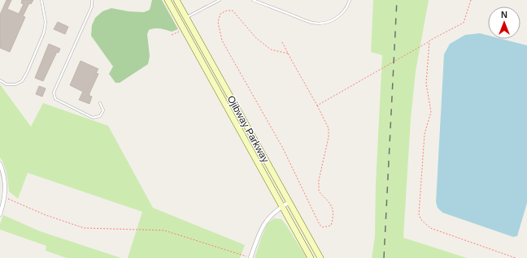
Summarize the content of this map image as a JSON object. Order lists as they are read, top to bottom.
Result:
{
  "streets": {
    "main road": ["Ojibway Parkway"]
  },
  "north": "top"
}
